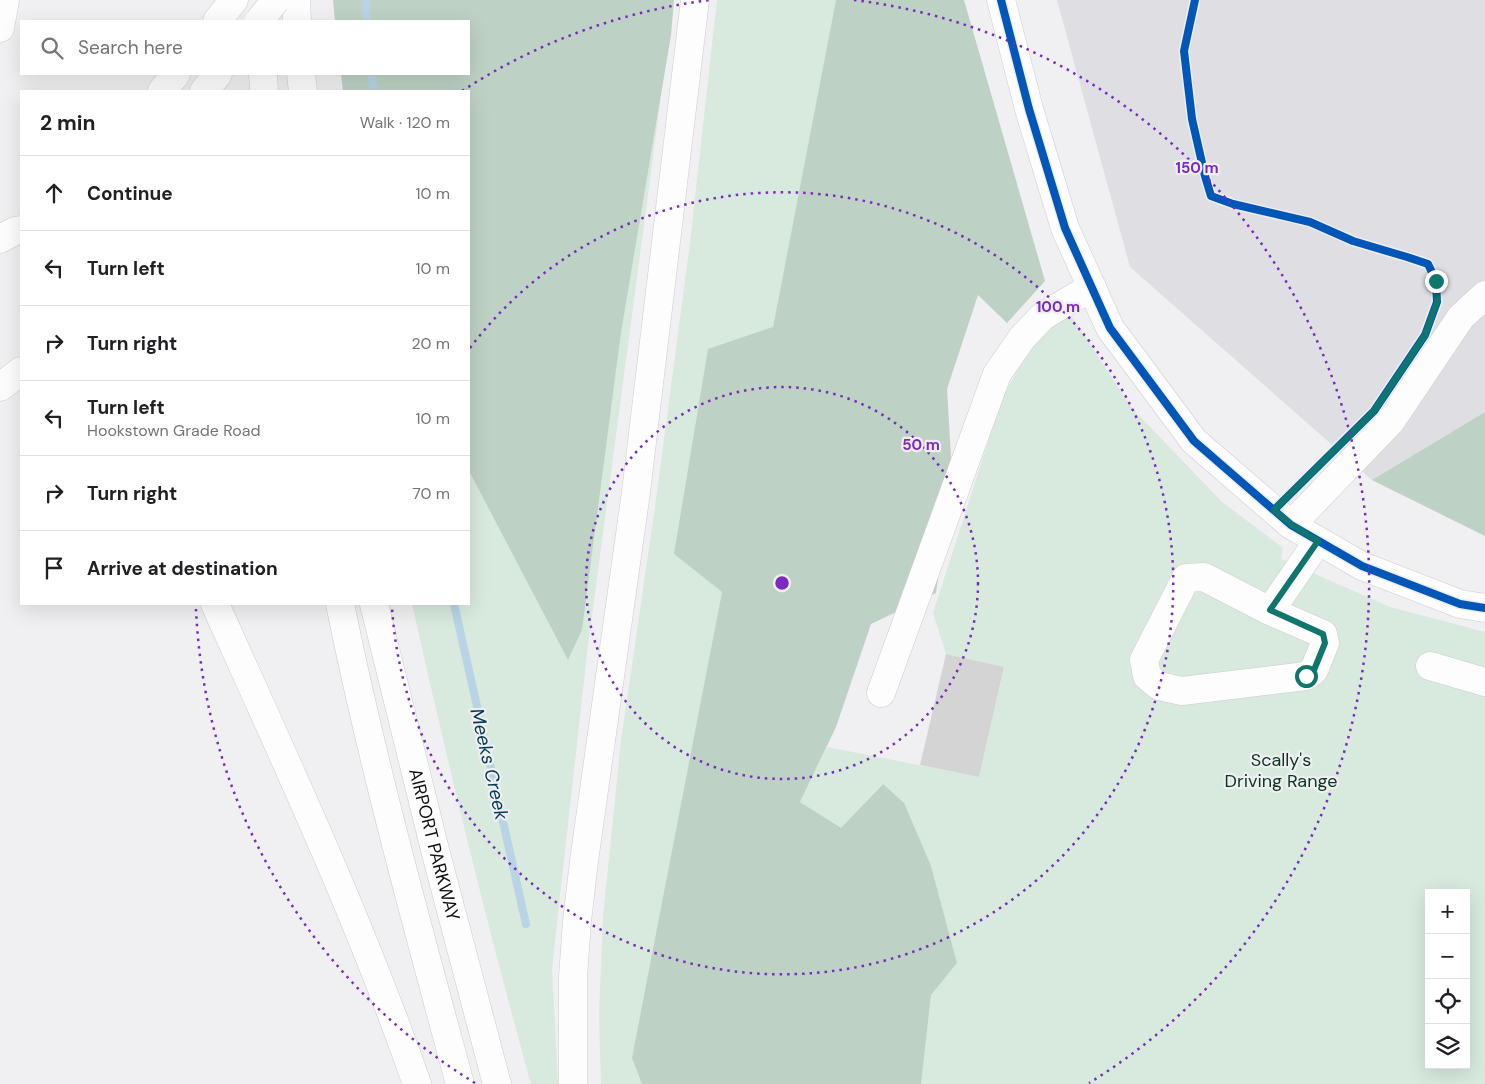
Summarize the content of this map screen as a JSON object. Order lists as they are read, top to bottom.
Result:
{
  "streets": {
    "main road": ["AIRPORT PARKWAY"]
  },
  "water": ["Meeks Creek"],
  "parks": ["Scally's Driving Range"],
  "page": {
    "search": "Search here",
    "heading": ["2 min", "Walk · 120 m"],
    "list": [
      ["Continue", "10 m"],
      ["Turn left", "10 m"],
      ["Turn right", "20 m"],
      ["Turn left", "Hookstown Grade Road", "10 m"],
      ["Turn right", "70 m"],
      "Arrive at destination"
    ],
    "map_buttons": ["+", "−"]
  },
  "rings": ["150 m", "100 m", "50 m"]
}
